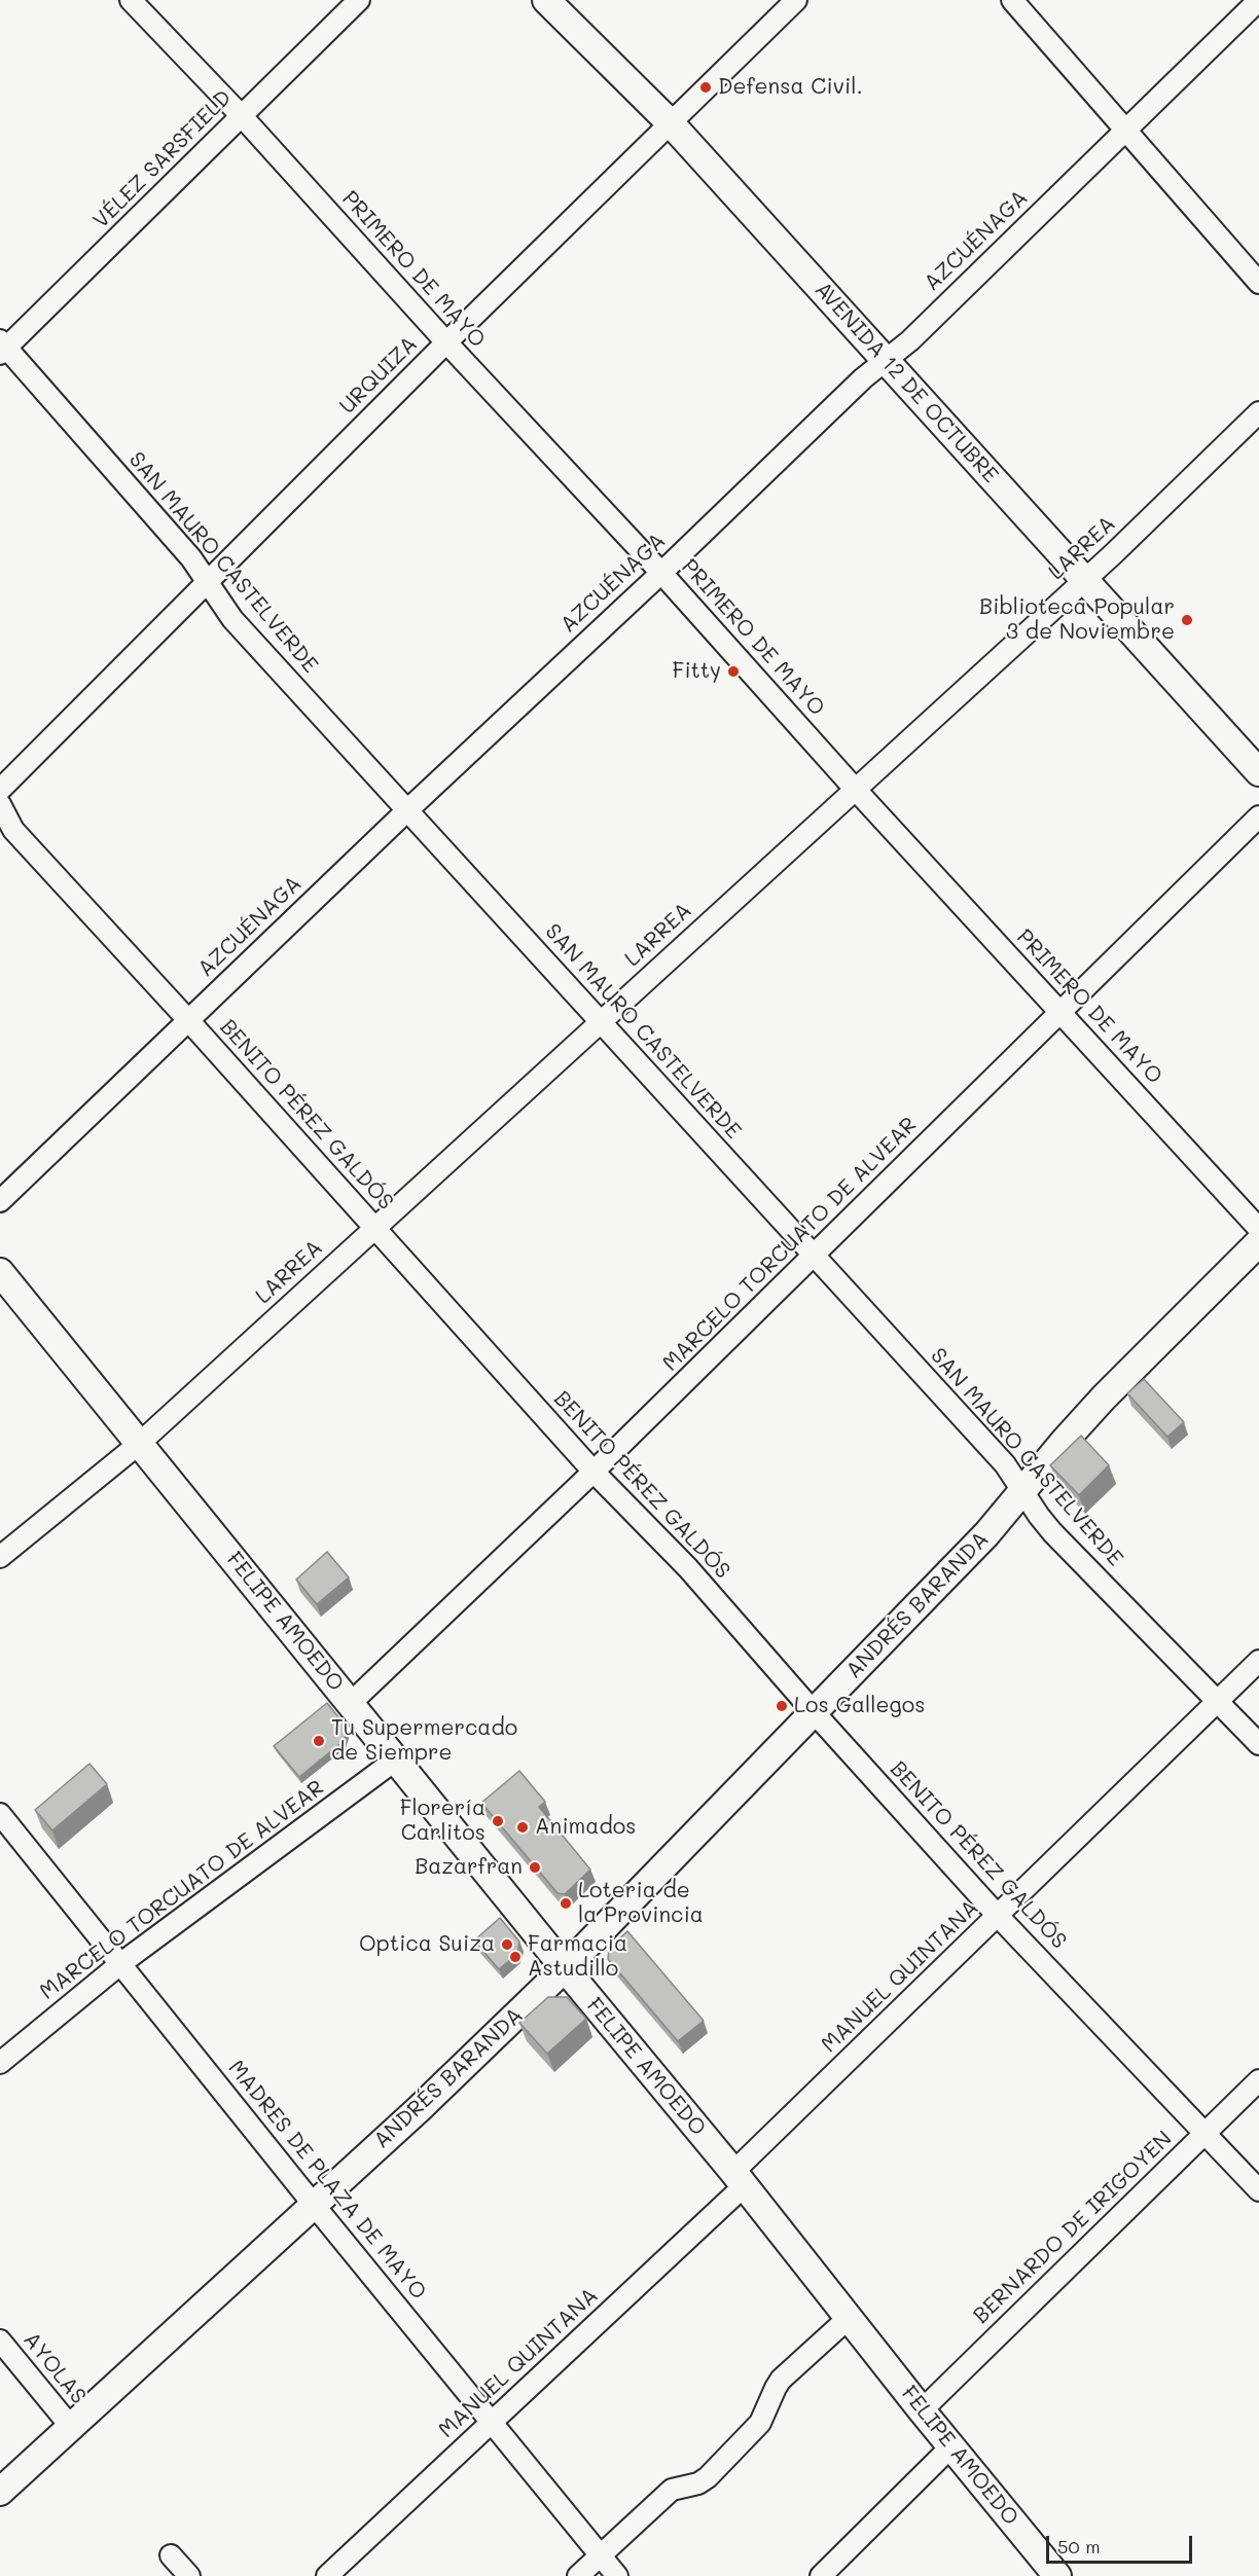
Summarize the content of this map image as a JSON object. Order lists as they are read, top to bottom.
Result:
{
  "streets": {
    "main road": ["AVENIDA 12 DE OCTUBRE", "ANDRÉS BARANDA", "FELIPE AMOEDO"],
    "street": [
      "VÉLEZ SARSFIELD",
      "AZCUÉNAGA",
      "PRIMERO DE MAYO",
      "URQUIZA",
      "LARREA",
      "SAN MAURO CASTELVERDE",
      "BENITO PÉREZ GALDÓS",
      "MARCELO TORCUATO DE ALVEAR",
      "MANUEL QUINTANA",
      "MADRES DE PLAZA DE MAYO",
      "BERNARDO DE IRIGOYEN",
      "AYOLAS"
    ]
  },
  "crossings": [
    ["VÉLEZ SARSFIELD", "PRIMERO DE MAYO"],
    ["VÉLEZ SARSFIELD", "SAN MAURO CASTELVERDE"],
    ["AZCUÉNAGA", "PRIMERO DE MAYO"],
    ["AZCUÉNAGA", "AVENIDA 12 DE OCTUBRE"],
    ["AZCUÉNAGA", "SAN MAURO CASTELVERDE"],
    ["AZCUÉNAGA", "BENITO PÉREZ GALDÓS"],
    ["PRIMERO DE MAYO", "URQUIZA"],
    ["PRIMERO DE MAYO", "LARREA"],
    ["PRIMERO DE MAYO", "MARCELO TORCUATO DE ALVEAR"],
    ["URQUIZA", "AVENIDA 12 DE OCTUBRE"],
    ["URQUIZA", "SAN MAURO CASTELVERDE"],
    ["AVENIDA 12 DE OCTUBRE", "LARREA"],
    ["LARREA", "SAN MAURO CASTELVERDE"],
    ["LARREA", "BENITO PÉREZ GALDÓS"],
    ["LARREA", "FELIPE AMOEDO"],
    ["SAN MAURO CASTELVERDE", "MARCELO TORCUATO DE ALVEAR"],
    ["SAN MAURO CASTELVERDE", "ANDRÉS BARANDA"],
    ["SAN MAURO CASTELVERDE", "MANUEL QUINTANA"],
    ["BENITO PÉREZ GALDÓS", "MARCELO TORCUATO DE ALVEAR"],
    ["BENITO PÉREZ GALDÓS", "ANDRÉS BARANDA"],
    ["BENITO PÉREZ GALDÓS", "MANUEL QUINTANA"],
    ["BENITO PÉREZ GALDÓS", "BERNARDO DE IRIGOYEN"],
    ["MARCELO TORCUATO DE ALVEAR", "FELIPE AMOEDO"],
    ["MARCELO TORCUATO DE ALVEAR", "MADRES DE PLAZA DE MAYO"],
    ["ANDRÉS BARANDA", "FELIPE AMOEDO"],
    ["ANDRÉS BARANDA", "MADRES DE PLAZA DE MAYO"],
    ["ANDRÉS BARANDA", "AYOLAS"],
    ["FELIPE AMOEDO", "MANUEL QUINTANA"],
    ["FELIPE AMOEDO", "BERNARDO DE IRIGOYEN"],
    ["MANUEL QUINTANA", "MADRES DE PLAZA DE MAYO"]
  ],
  "places": [
    "Defensa Civil.",
    "Biblioteca Popular 3 de Noviembre",
    "Fitty",
    "Los Gallegos",
    "Tu Supermercado de Siempre",
    "Florería Carlitos",
    "Animados",
    "Bazarfran",
    "Loteria de la Provincia",
    "Optica Suiza",
    "Farmacia Astudillo"
  ],
  "scale_bar": "50 m"
}
